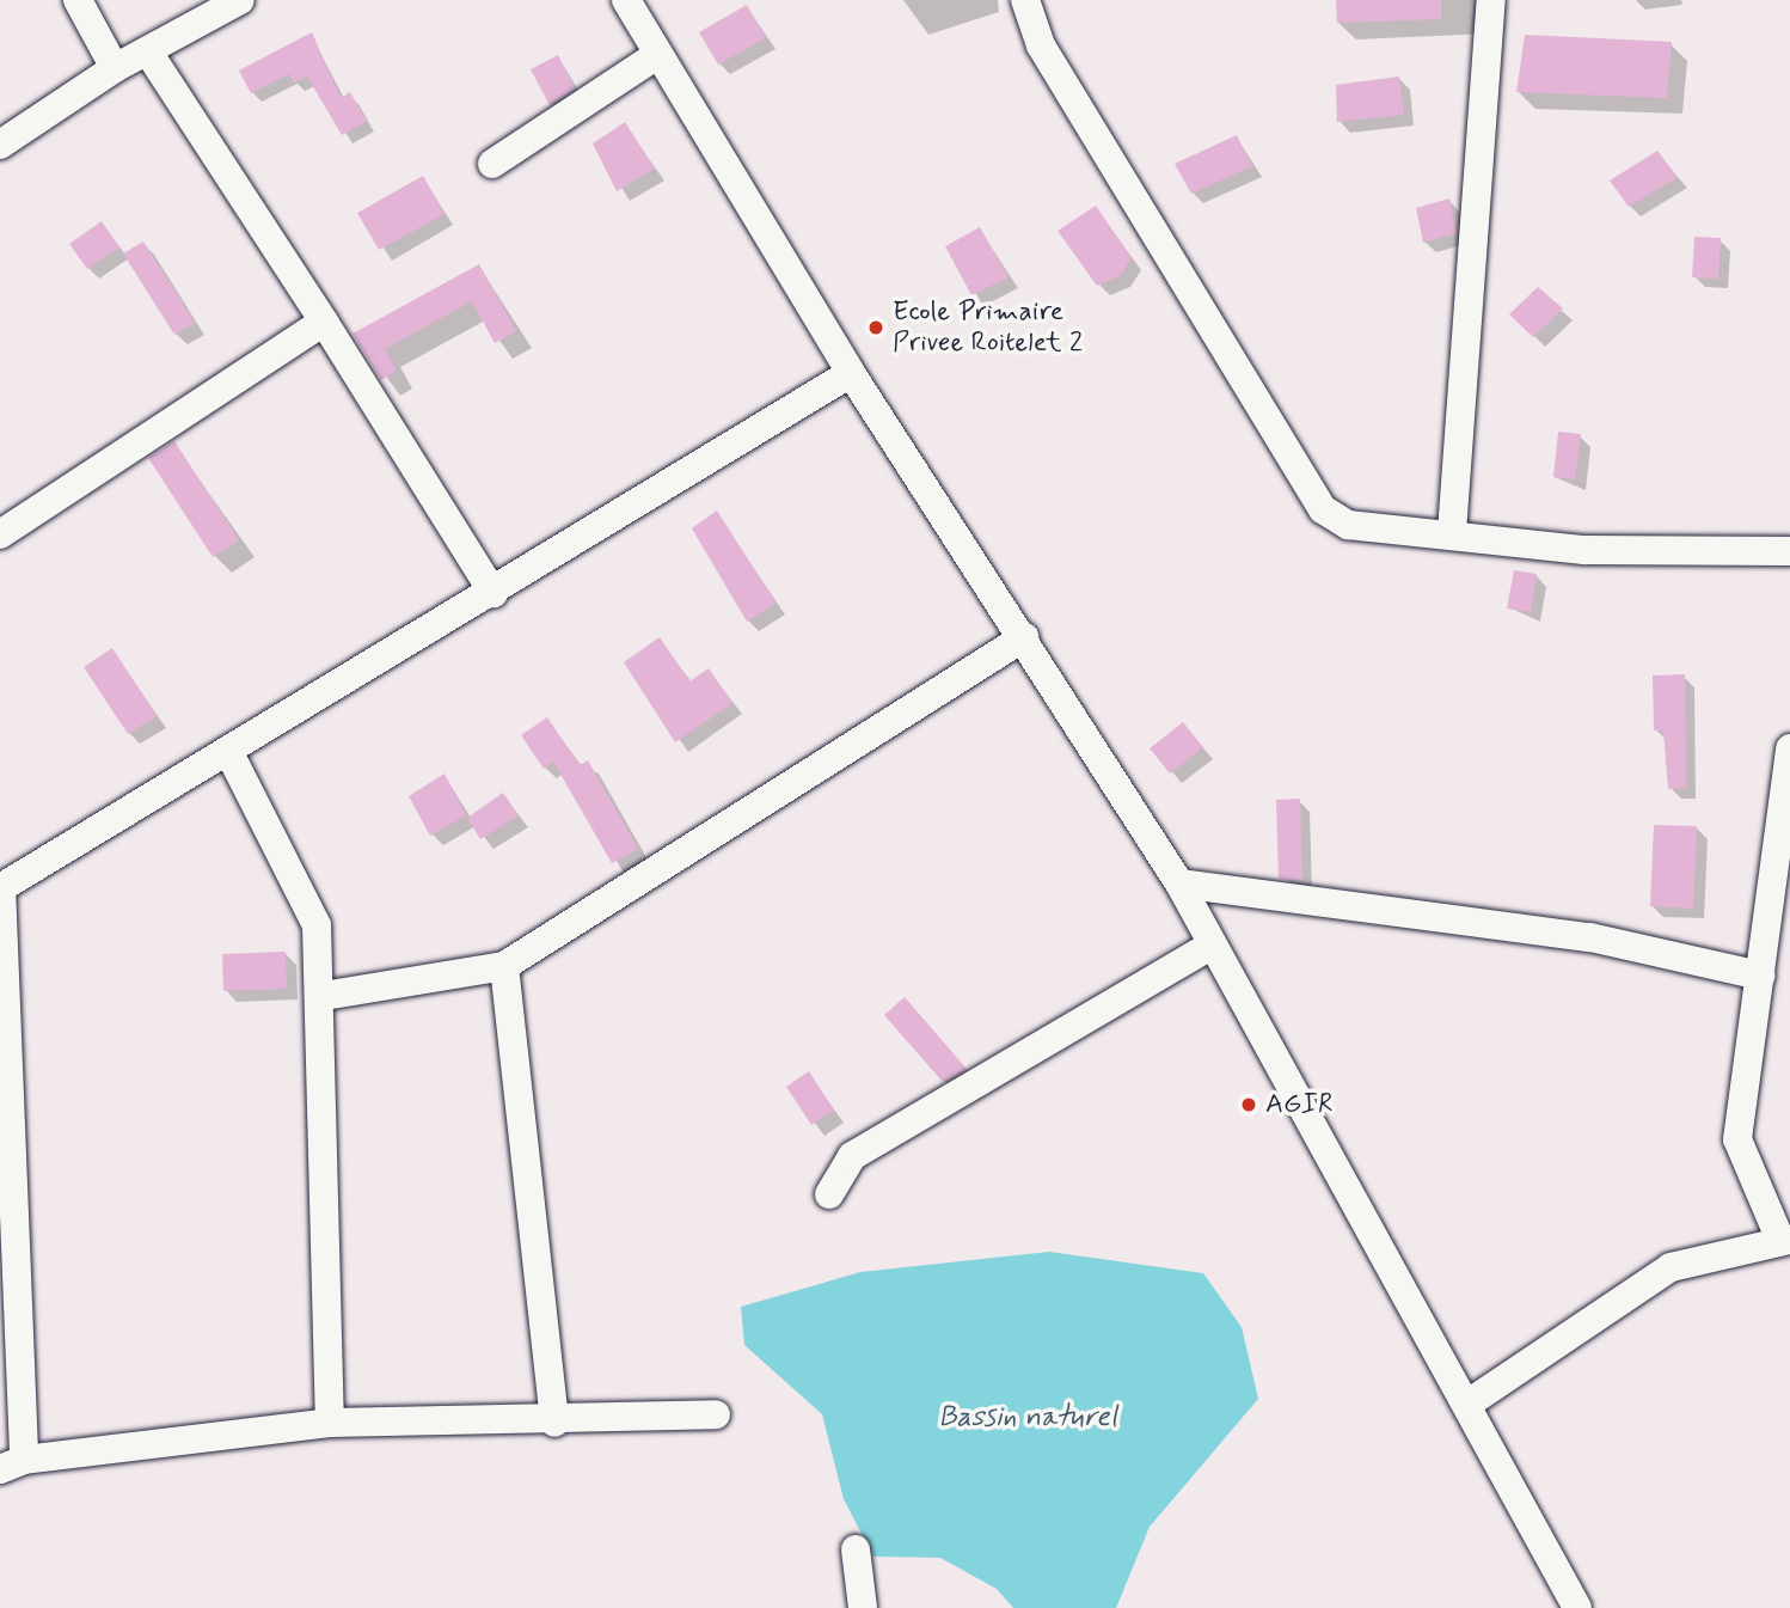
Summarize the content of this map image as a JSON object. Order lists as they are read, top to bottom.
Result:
{
  "water": ["Bassin naturel"],
  "places": ["Ecole Primaire Privee Roitelet 2", "AGIR"]
}
